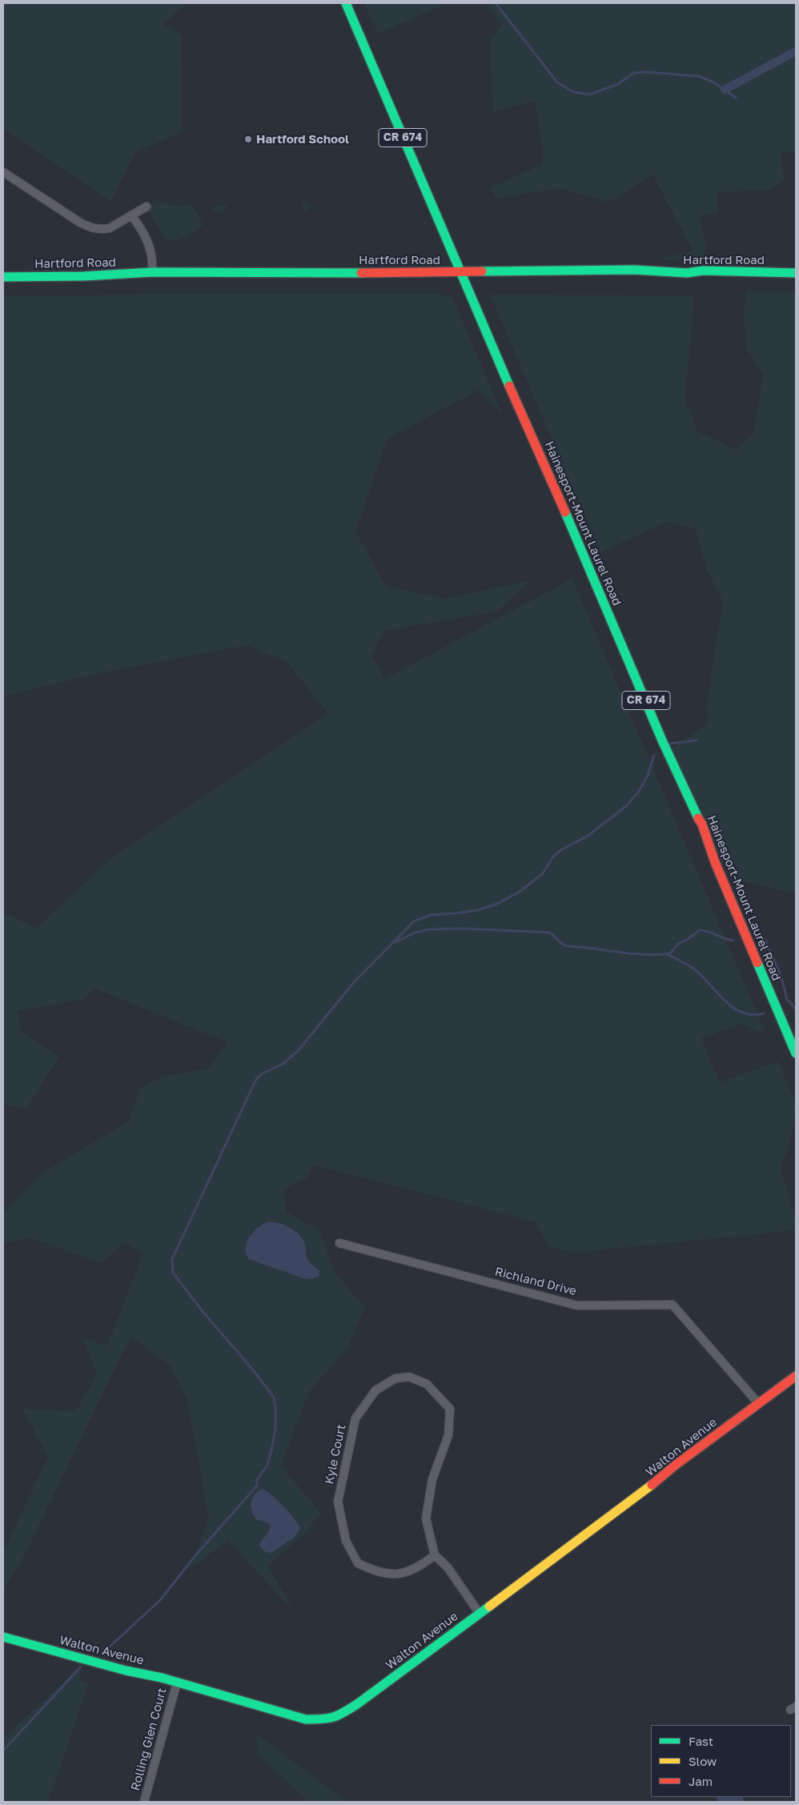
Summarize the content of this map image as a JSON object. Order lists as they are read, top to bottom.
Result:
{
  "streets": {
    "street": [
      "CR 674",
      "Hartford Road",
      "Hainesport-Mount Laurel Road",
      "Richland Drive",
      "Walton Avenue",
      "Kyle Court",
      "Rolling Glen Court"
    ]
  },
  "crossings": [
    ["Hartford Road", "Hainesport-Mount Laurel Road"],
    ["Richland Drive", "Walton Avenue"],
    ["Walton Avenue", "Rolling Glen Court"]
  ],
  "places": ["Hartford School"],
  "legend": ["Fast", "Slow", "Jam"]
}
